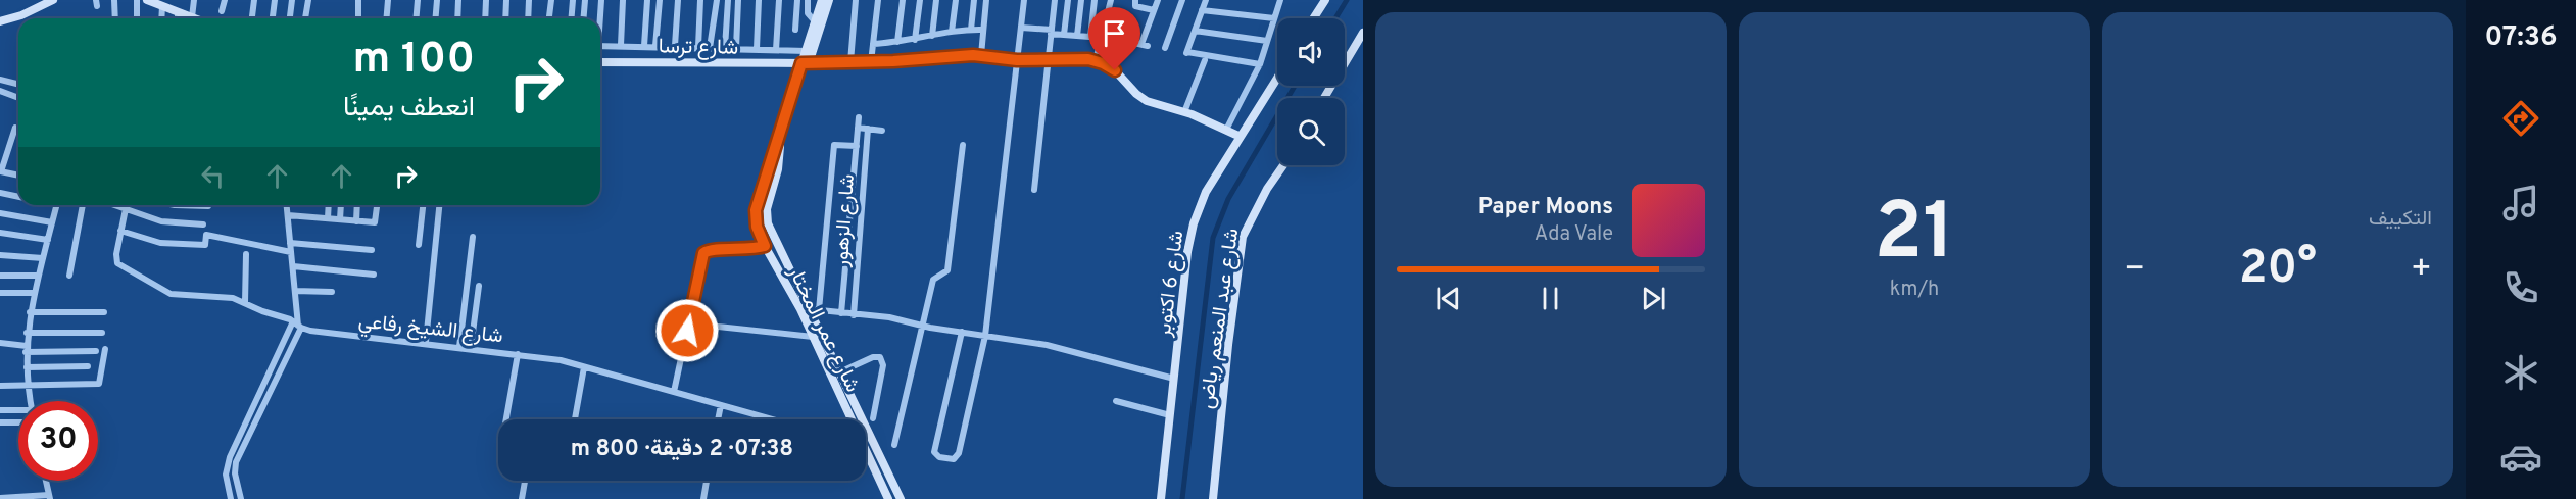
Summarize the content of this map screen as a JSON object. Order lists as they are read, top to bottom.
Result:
{
  "streets": {
    "street": [
      "شارع ترسا",
      "شارع الزهور",
      "شارع 6 اكتوبر",
      "شارع عبد المنعم رياض",
      "شارع الشيخ رفاعي",
      "شارع عمر المختار"
    ]
  },
  "crossings": [
    ["شارع ترسا", "شارع عمر المختار"]
  ],
  "page": {
    "tabs": "07:36",
    "tile": [
      "التكييف",
      ["21", "km/h"]
    ],
    "turn": ["100 m", "انعطف يمينًا"],
    "song": ["Paper Moons", "Ada Vale"],
    "heat": ["−", "20°", "+"],
    "limit": "30",
    "trip": "07:38 · 2 دقيقة · 800 m"
  }
}
